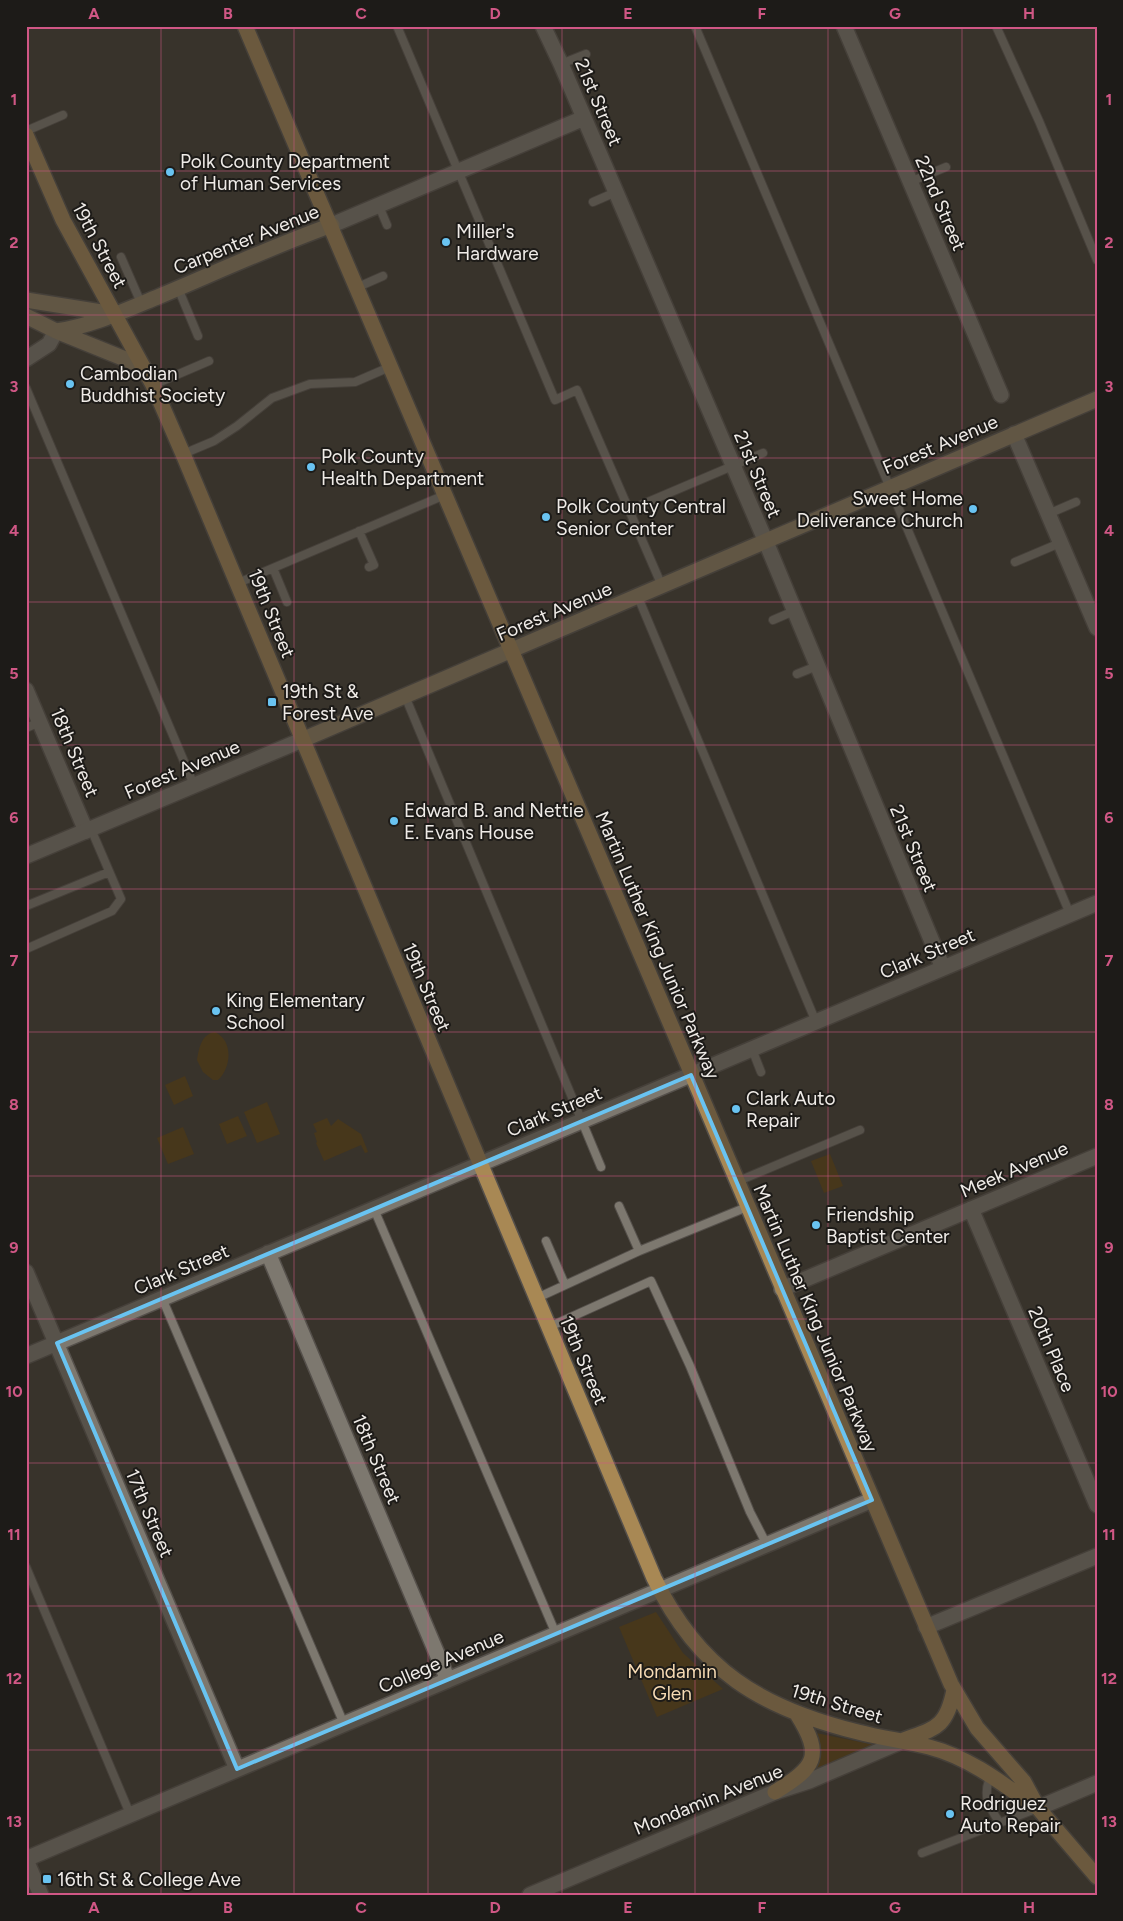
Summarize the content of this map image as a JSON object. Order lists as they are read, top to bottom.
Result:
{
  "streets": {
    "main road": [
      "Carpenter Avenue",
      "19th Street",
      "Forest Avenue",
      "Martin Luther King Junior Parkway"
    ],
    "street": [
      "21st Street",
      "22nd Street",
      "18th Street",
      "Clark Street",
      "Meek Avenue",
      "20th Place",
      "17th Street",
      "College Avenue",
      "Mondamin Avenue"
    ]
  },
  "crossings": [
    ["21st Street", "Carpenter Avenue"],
    ["21st Street", "Forest Avenue"],
    ["21st Street", "Clark Street"],
    ["Carpenter Avenue", "19th Street"],
    ["Carpenter Avenue", "Martin Luther King Junior Parkway"],
    ["19th Street", "Forest Avenue"],
    ["19th Street", "Martin Luther King Junior Parkway"],
    ["19th Street", "Clark Street"],
    ["19th Street", "College Avenue"],
    ["19th Street", "Mondamin Avenue"],
    ["Forest Avenue", "18th Street"],
    ["Forest Avenue", "Martin Luther King Junior Parkway"],
    ["18th Street", "Clark Street"],
    ["18th Street", "College Avenue"],
    ["Martin Luther King Junior Parkway", "Clark Street"],
    ["Martin Luther King Junior Parkway", "Meek Avenue"],
    ["Martin Luther King Junior Parkway", "College Avenue"],
    ["Martin Luther King Junior Parkway", "Mondamin Avenue"],
    ["Clark Street", "17th Street"],
    ["Meek Avenue", "20th Place"],
    ["17th Street", "College Avenue"]
  ],
  "parks": ["Mondamin Glen"],
  "places": {
    "other": [
      "Polk County Department of Human Services",
      "Miller's Hardware",
      "Cambodian Buddhist Society",
      "Polk County Health Department",
      "Sweet Home Deliverance Church",
      "Polk County Central Senior Center",
      "Edward B. and Nettie E. Evans House",
      "King Elementary School",
      "Clark Auto Repair",
      "Friendship Baptist Center",
      "Rodriguez Auto Repair"
    ],
    "transit": ["19th St & Forest Ave", "16th St & College Ave"]
  },
  "grid": {
    "columns": [
      "A",
      "B",
      "C",
      "D",
      "E",
      "F",
      "G",
      "H"
    ],
    "rows": [
      "1",
      "2",
      "3",
      "4",
      "5",
      "6",
      "7",
      "8",
      "9",
      "10",
      "11",
      "12",
      "13"
    ]
  }
}
